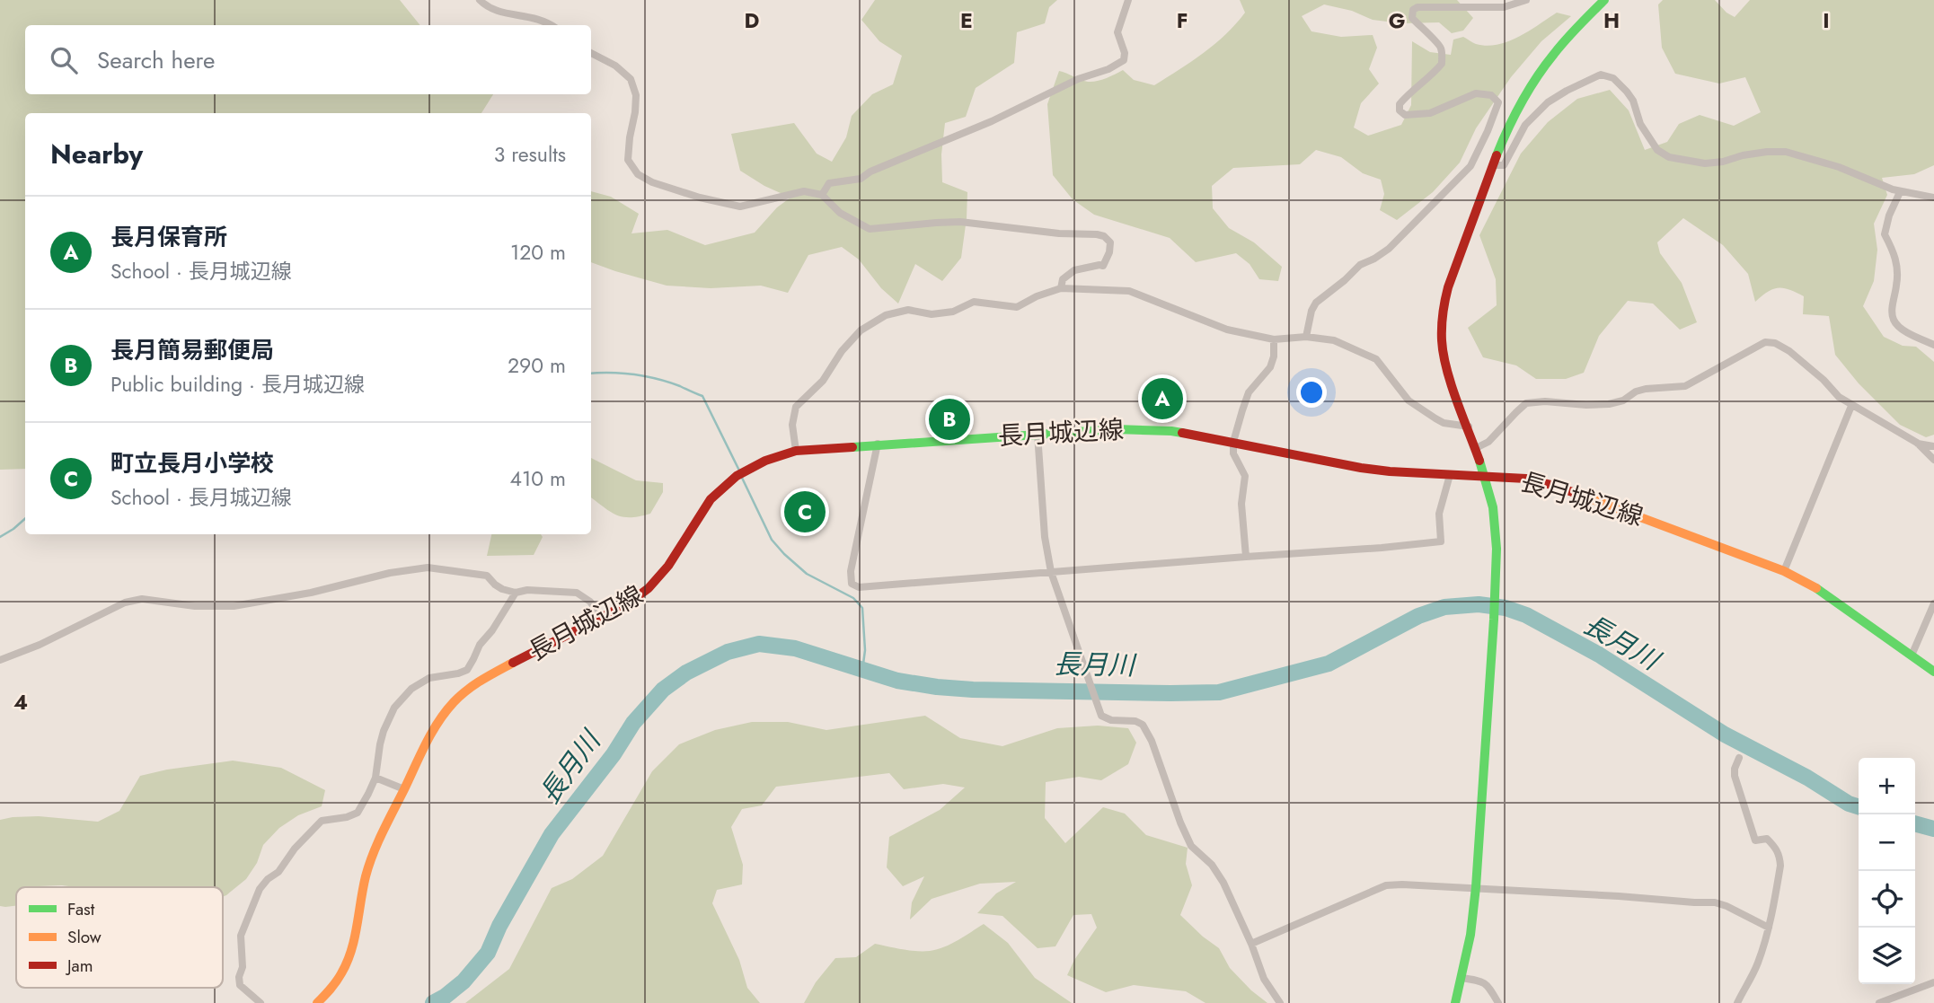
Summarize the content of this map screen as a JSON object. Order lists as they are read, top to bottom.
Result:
{
  "streets": {
    "main road": ["長月城辺線"]
  },
  "water": ["長月川"],
  "legend": ["Fast", "Slow", "Jam"],
  "page": {
    "search": "Search here",
    "heading": ["Nearby", "3 results"],
    "list": [
      {
        "mark": "A",
        "name": "長月保育所",
        "note": "School · 長月城辺線",
        "value": "120 m"
      },
      {
        "mark": "B",
        "name": "長月簡易郵便局",
        "note": "Public building · 長月城辺線",
        "value": "290 m"
      },
      {
        "mark": "C",
        "name": "町立長月小学校",
        "note": "School · 長月城辺線",
        "value": "410 m"
      }
    ],
    "pins": ["A", "B", "C"],
    "map_buttons": ["+", "−"]
  },
  "grid": {
    "columns": [
      "D",
      "E",
      "F",
      "G",
      "H",
      "I"
    ],
    "rows": ["4"]
  }
}
